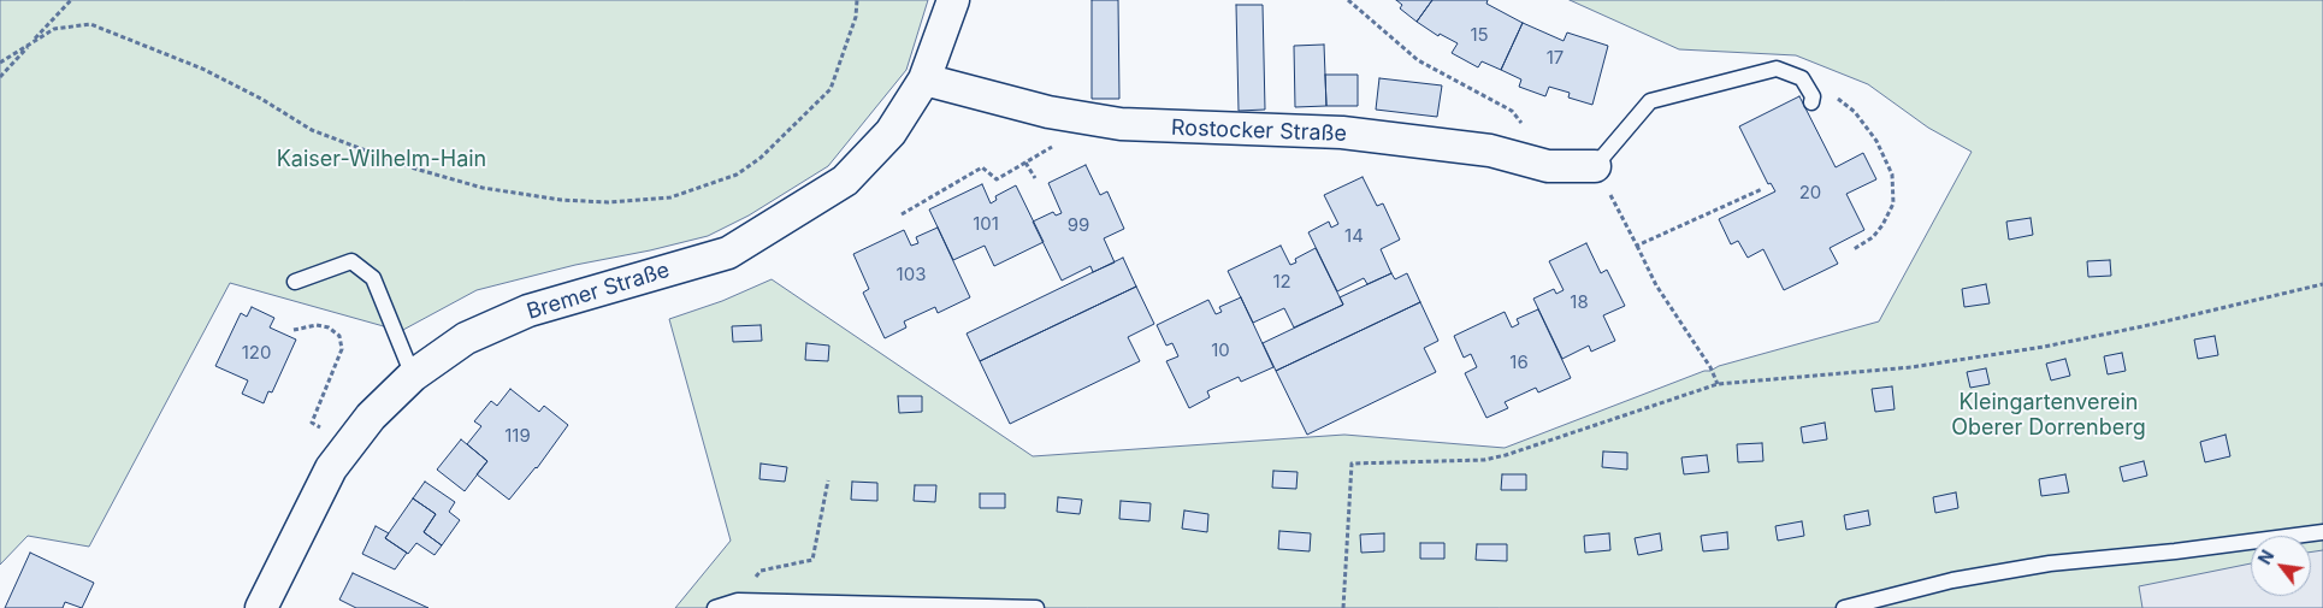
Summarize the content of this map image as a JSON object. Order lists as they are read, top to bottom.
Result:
{
  "streets": {
    "street": ["Rostocker Straße", "Bremer Straße"]
  },
  "crossings": [
    ["Rostocker Straße", "Bremer Straße"]
  ],
  "parks": ["Kaiser-Wilhelm-Hain", "Kleingartenverein Oberer Dorrenberg"],
  "house_numbers": [
    "15",
    "17",
    "20",
    "101",
    "99",
    "14",
    "103",
    "12",
    "18",
    "10",
    "120",
    "16",
    "119"
  ],
  "north": "top left"
}
